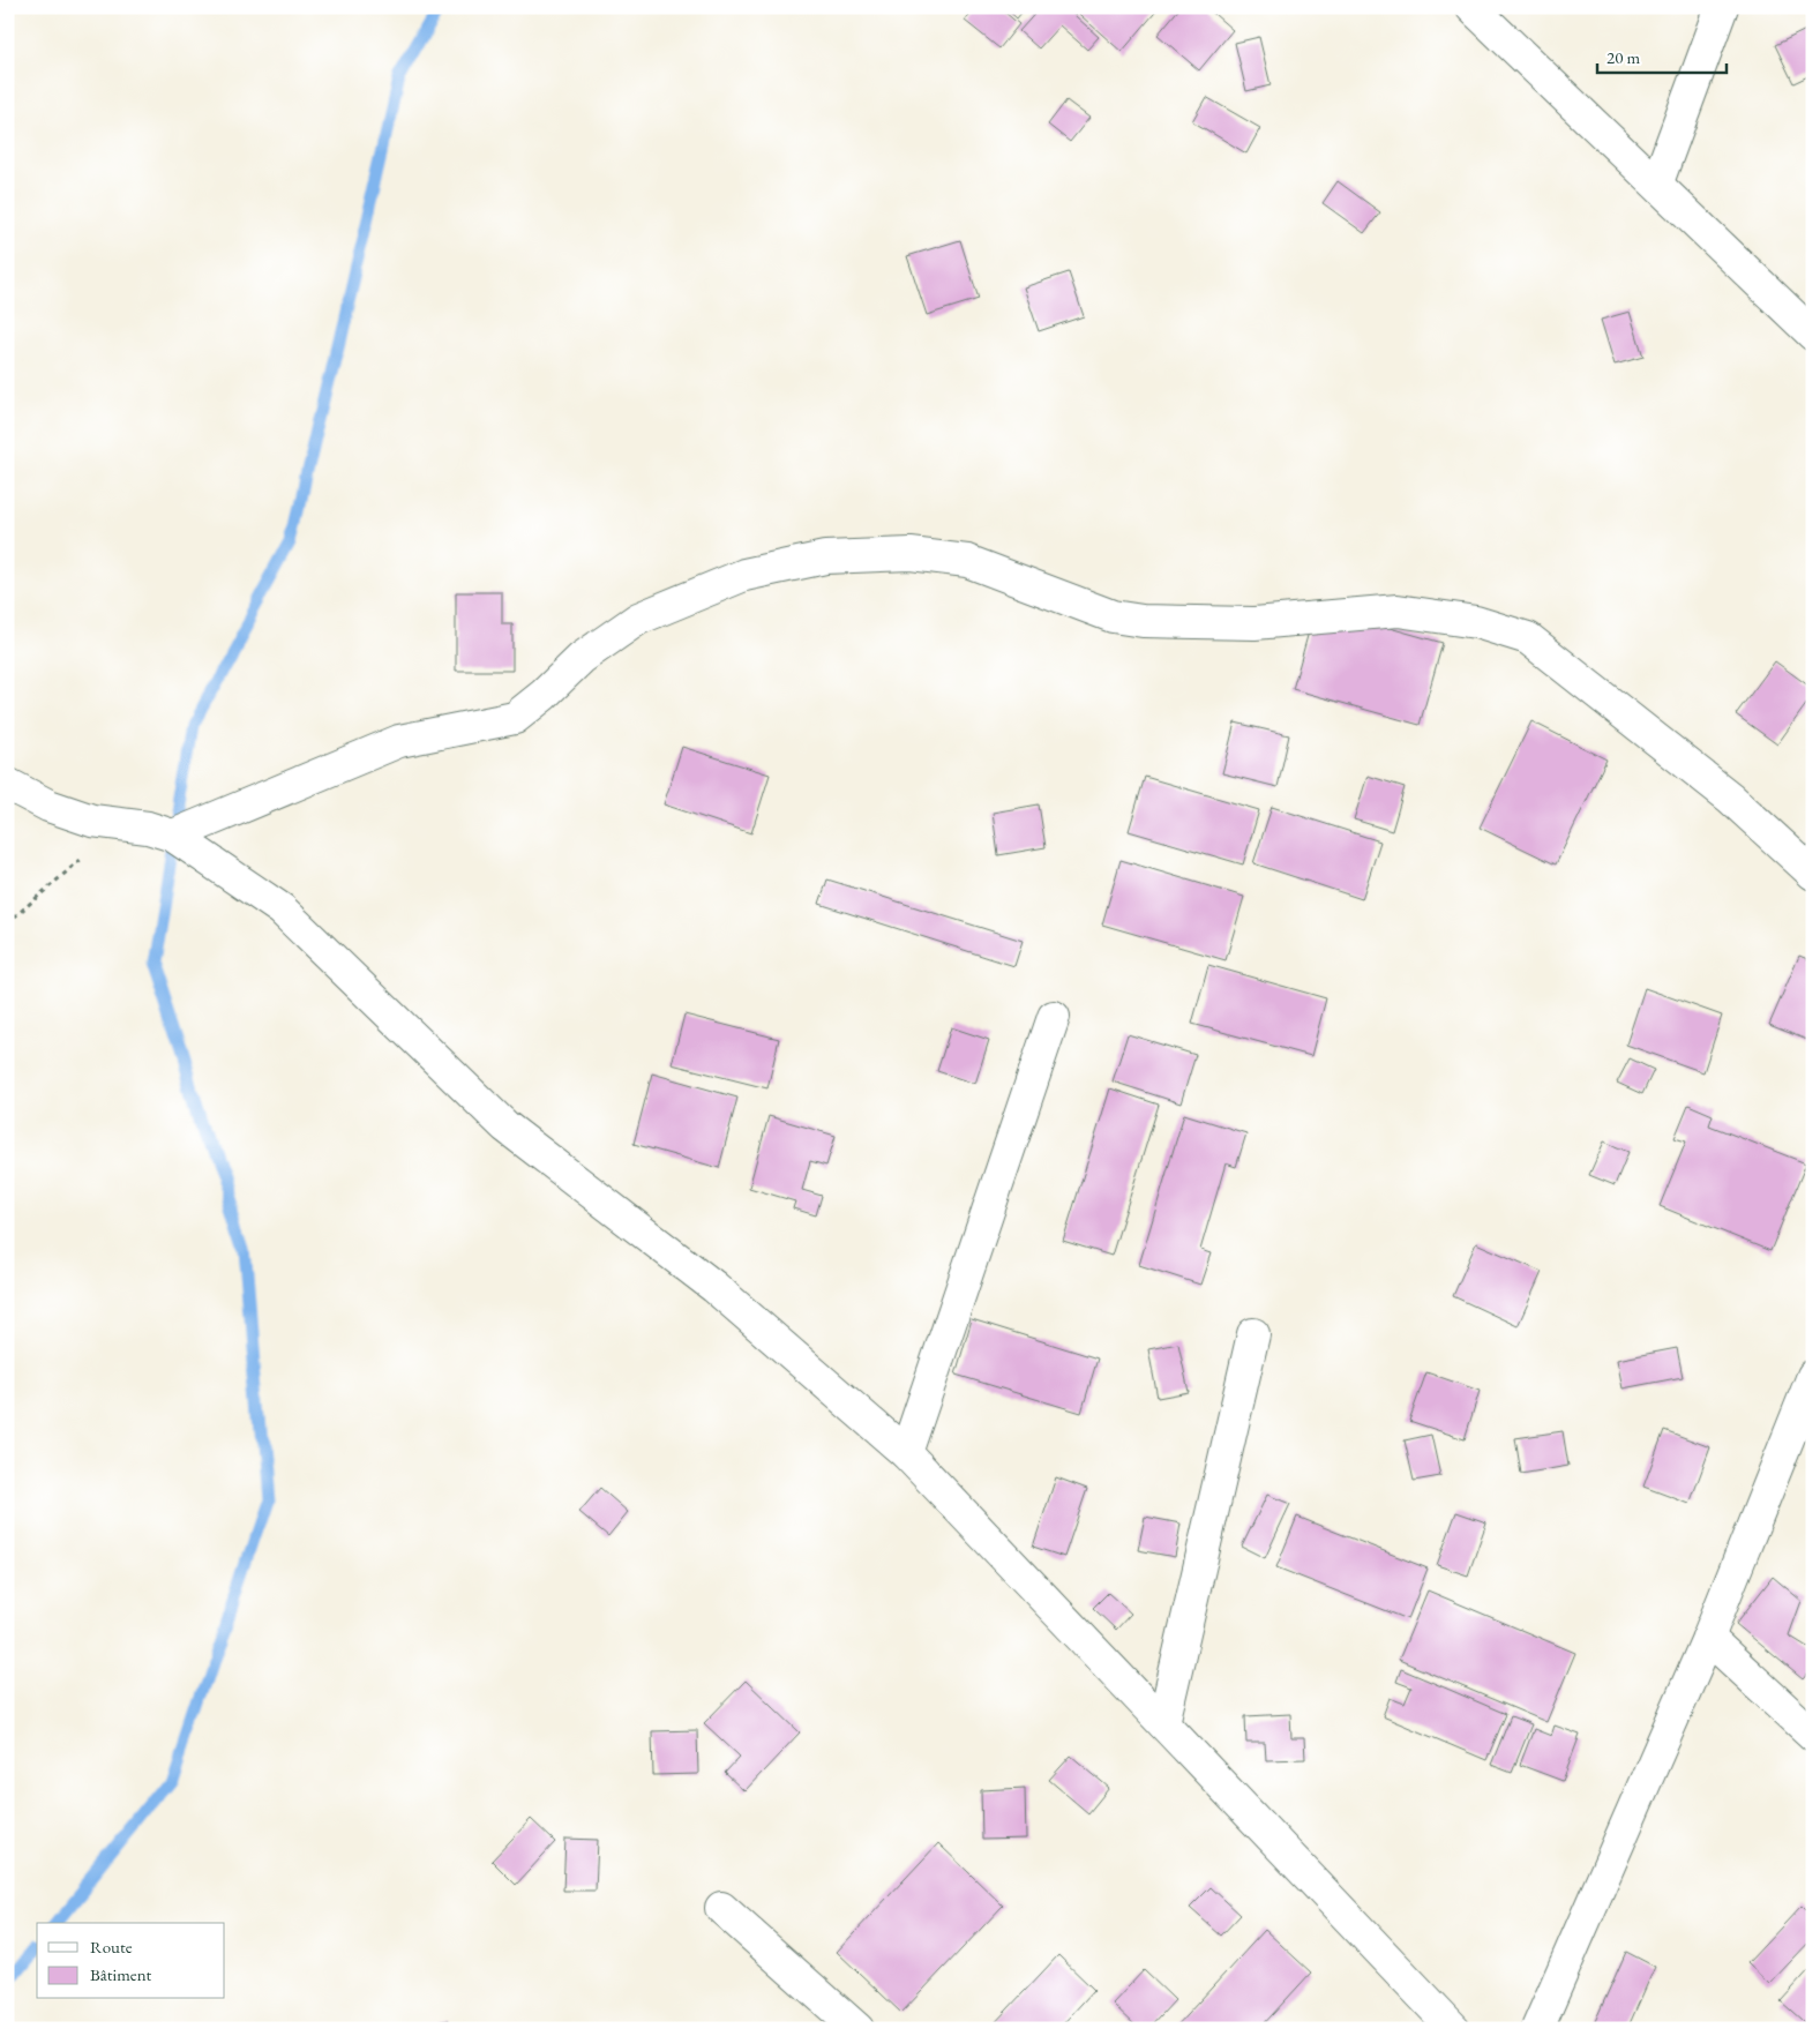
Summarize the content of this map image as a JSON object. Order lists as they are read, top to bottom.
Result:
{
  "legend": ["Route", "Bâtiment"],
  "scale_bar": "20 m"
}
